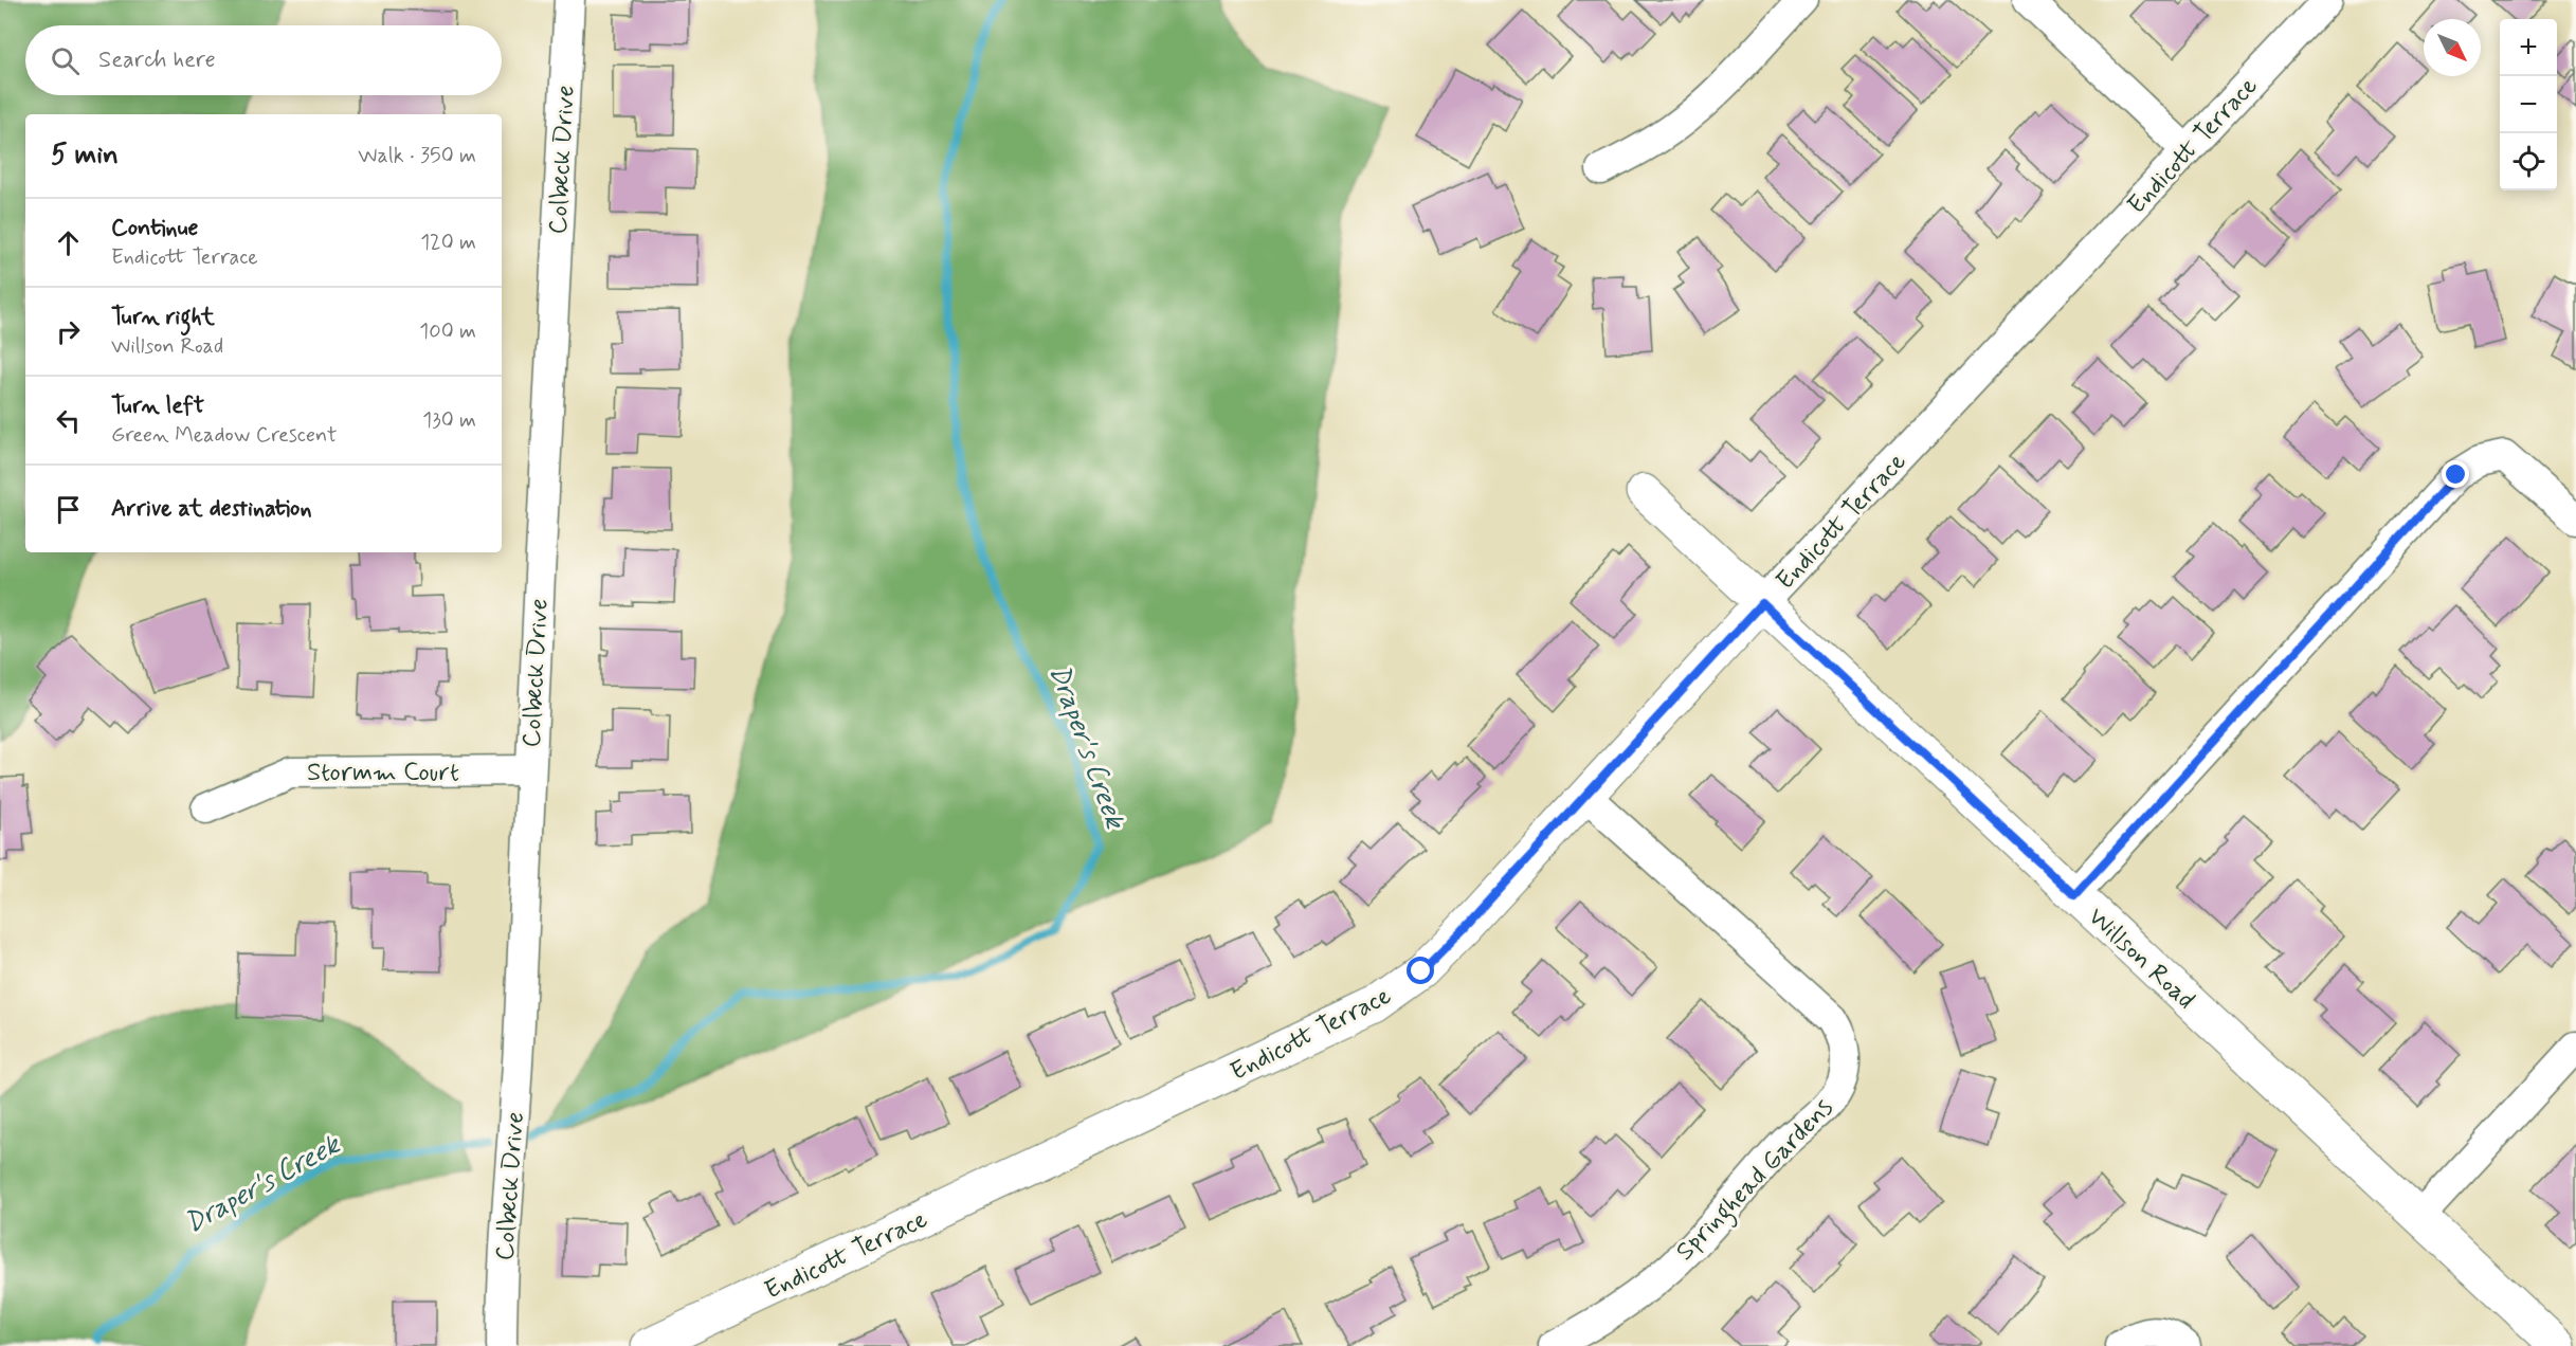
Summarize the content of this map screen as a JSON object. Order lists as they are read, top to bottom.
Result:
{
  "streets": {
    "street": [
      "Endicott Terrace",
      "Colbeck Drive",
      "Stormm Court",
      "Willson Road",
      "Springhead Gardens"
    ]
  },
  "crossings": [
    ["Endicott Terrace", "Willson Road"],
    ["Endicott Terrace", "Springhead Gardens"],
    ["Colbeck Drive", "Stormm Court"]
  ],
  "water": ["Draper's Creek"],
  "north": "bottom right",
  "page": {
    "map_buttons": ["+", "−"],
    "search": "Search here",
    "heading": ["5 min", "Walk · 350 m"],
    "list": [
      ["Continue", "Endicott Terrace", "120 m"],
      ["Turn right", "Willson Road", "100 m"],
      ["Turn left", "Green Meadow Crescent", "130 m"],
      "Arrive at destination"
    ]
  }
}
